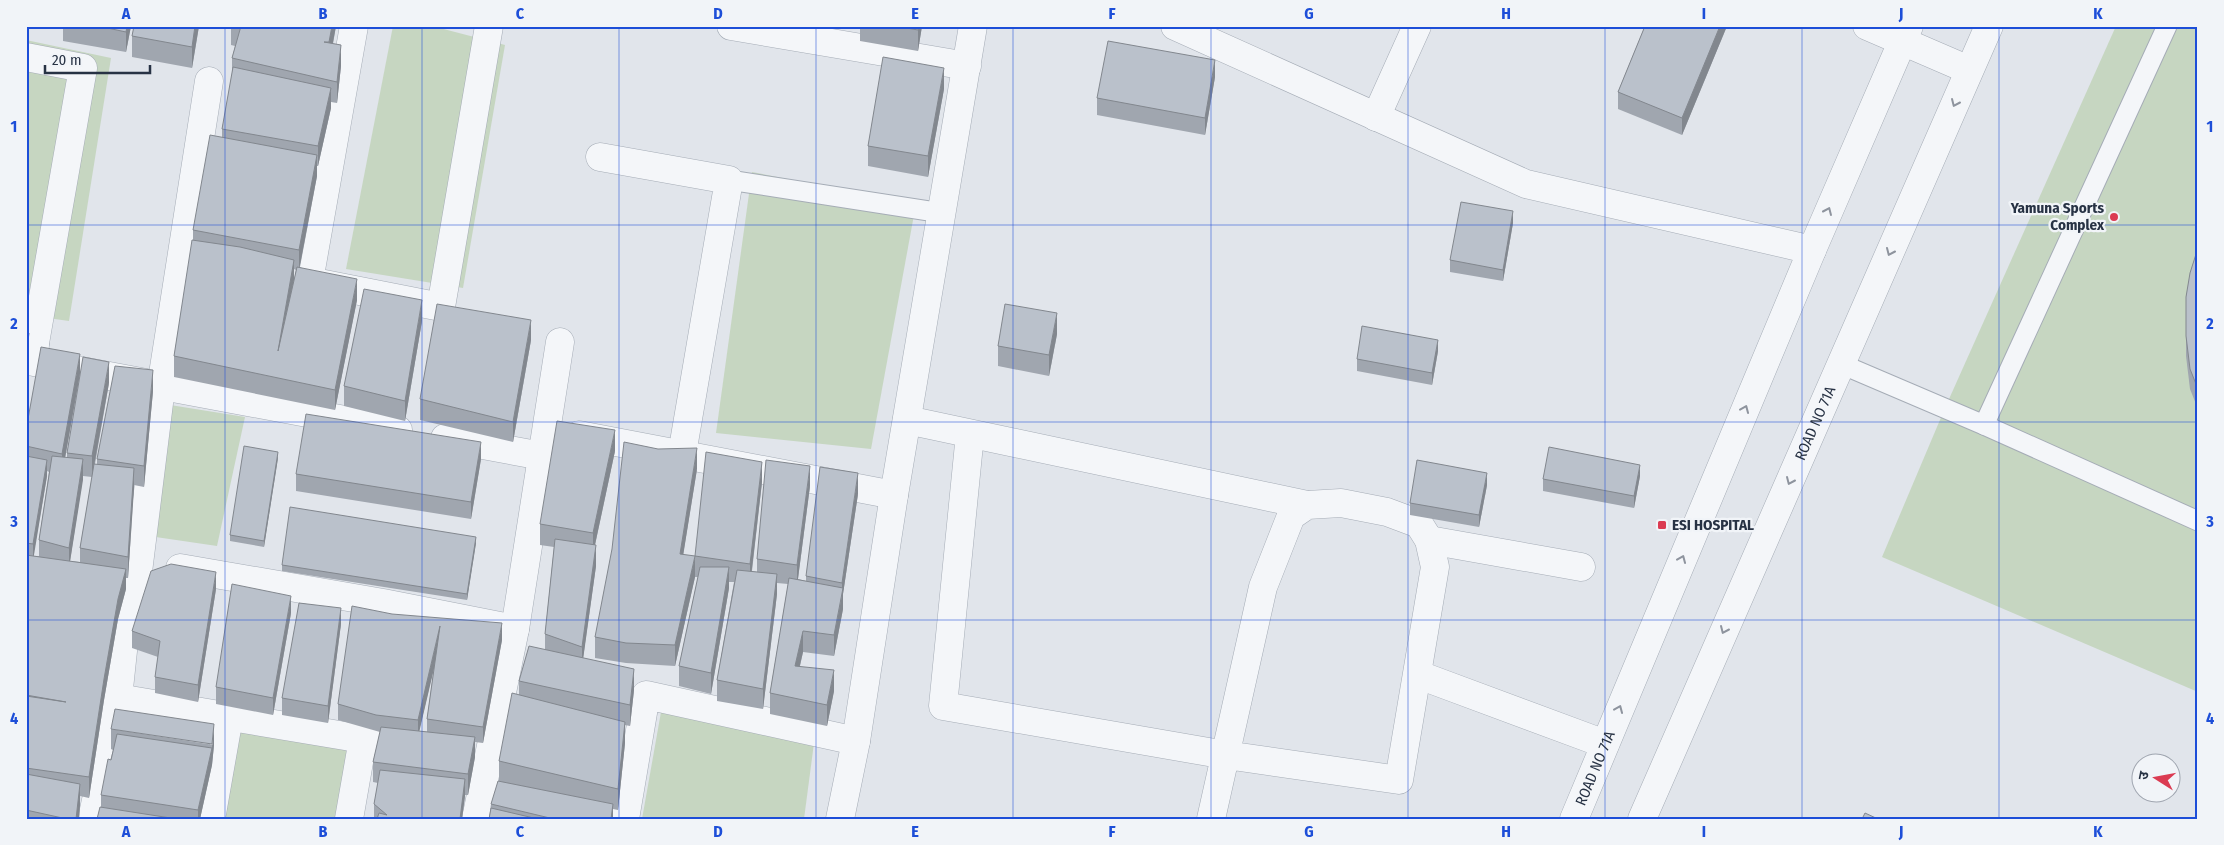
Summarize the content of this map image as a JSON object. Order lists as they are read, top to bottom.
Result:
{
  "streets": {
    "street": ["ROAD NO 71A"]
  },
  "places": {
    "other": ["Yamuna Sports Complex"],
    "transit": ["ESI HOSPITAL"]
  },
  "scale_bar": "20 m",
  "north": "left",
  "grid": {
    "columns": [
      "A",
      "B",
      "C",
      "D",
      "E",
      "F",
      "G",
      "H",
      "I",
      "J",
      "K"
    ],
    "rows": [
      "1",
      "2",
      "3",
      "4"
    ]
  }
}
